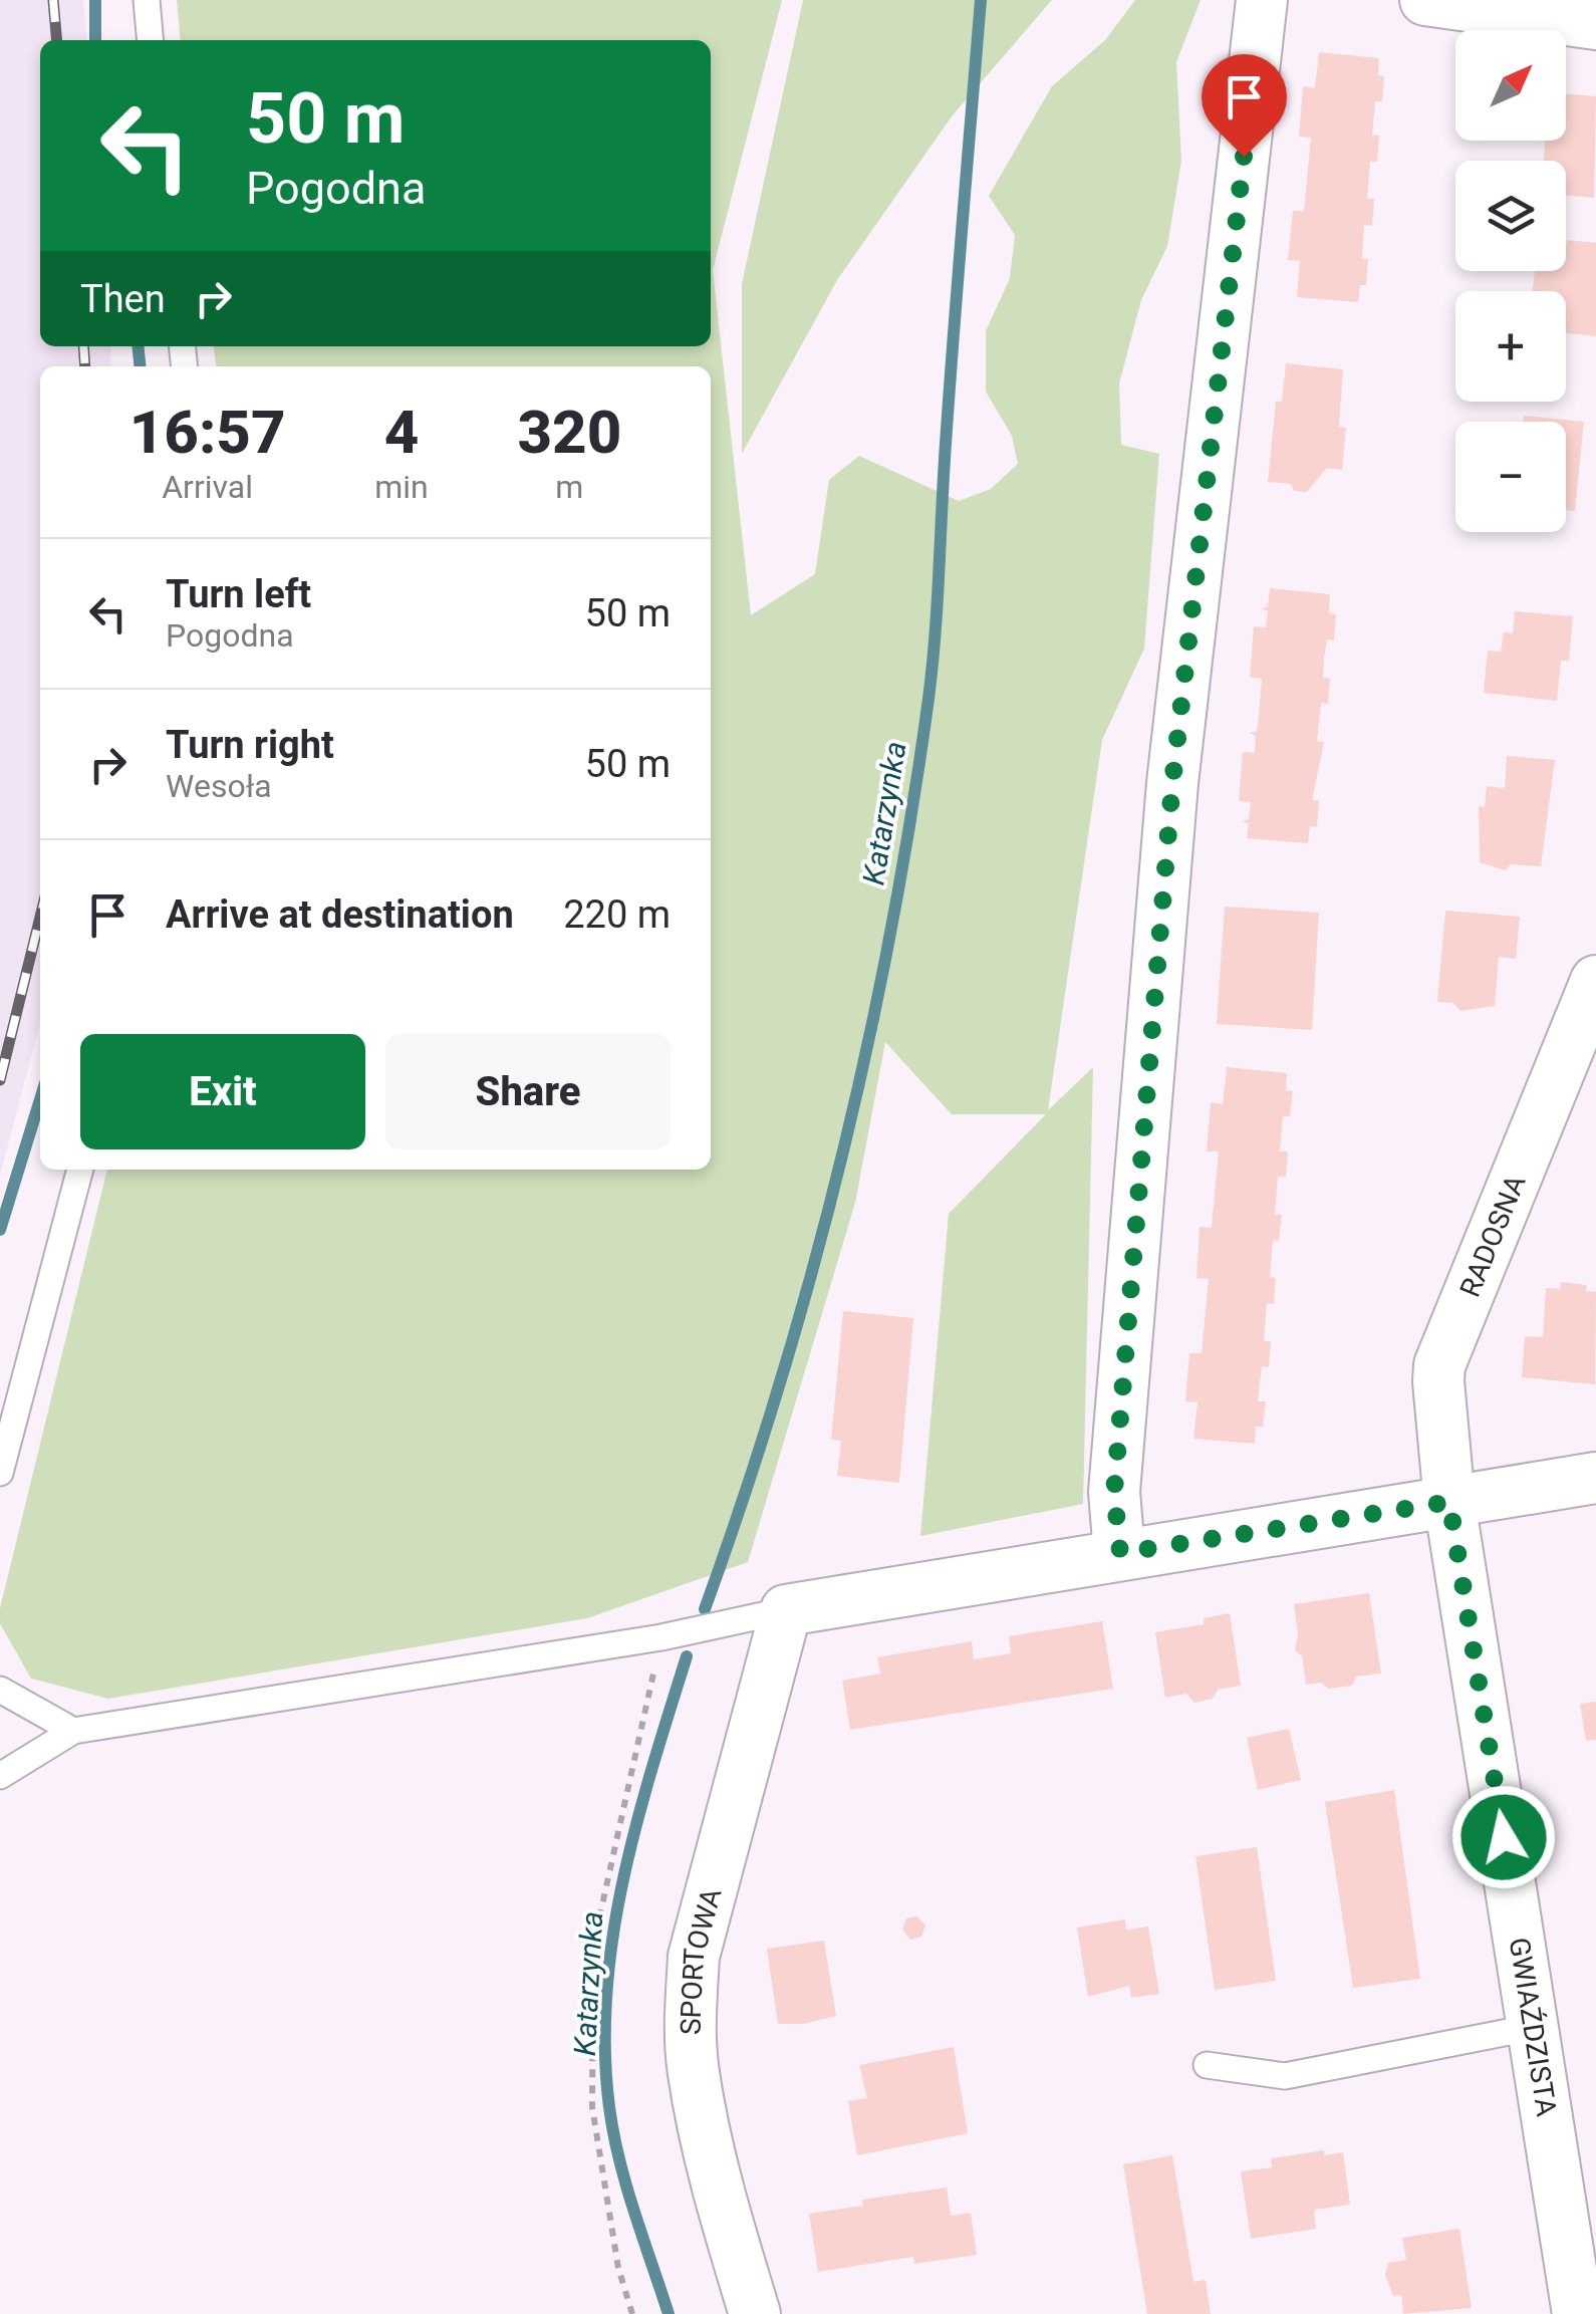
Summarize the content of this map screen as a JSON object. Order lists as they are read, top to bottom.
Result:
{
  "streets": {
    "street": ["RADOSNA", "SPORTOWA", "GWIAŹDZISTA"]
  },
  "crossings": [
    ["RADOSNA", "GWIAŹDZISTA"]
  ],
  "water": ["Katarzynka"],
  "north": "top right",
  "page": {
    "map_buttons": ["+", "−"],
    "turn": ["50 m", "Pogodna"],
    "then": "Then",
    "eta": [
      "16:57",
      "Arrival",
      "4",
      "min",
      "320",
      "m"
    ],
    "list": [
      {
        "name": "Turn left",
        "note": "Pogodna",
        "value": "50 m"
      },
      {
        "name": "Turn right",
        "note": "Wesoła",
        "value": "50 m"
      },
      {
        "name": "Arrive at destination",
        "value": "220 m"
      }
    ],
    "buttons": ["Exit", "Share"]
  }
}
